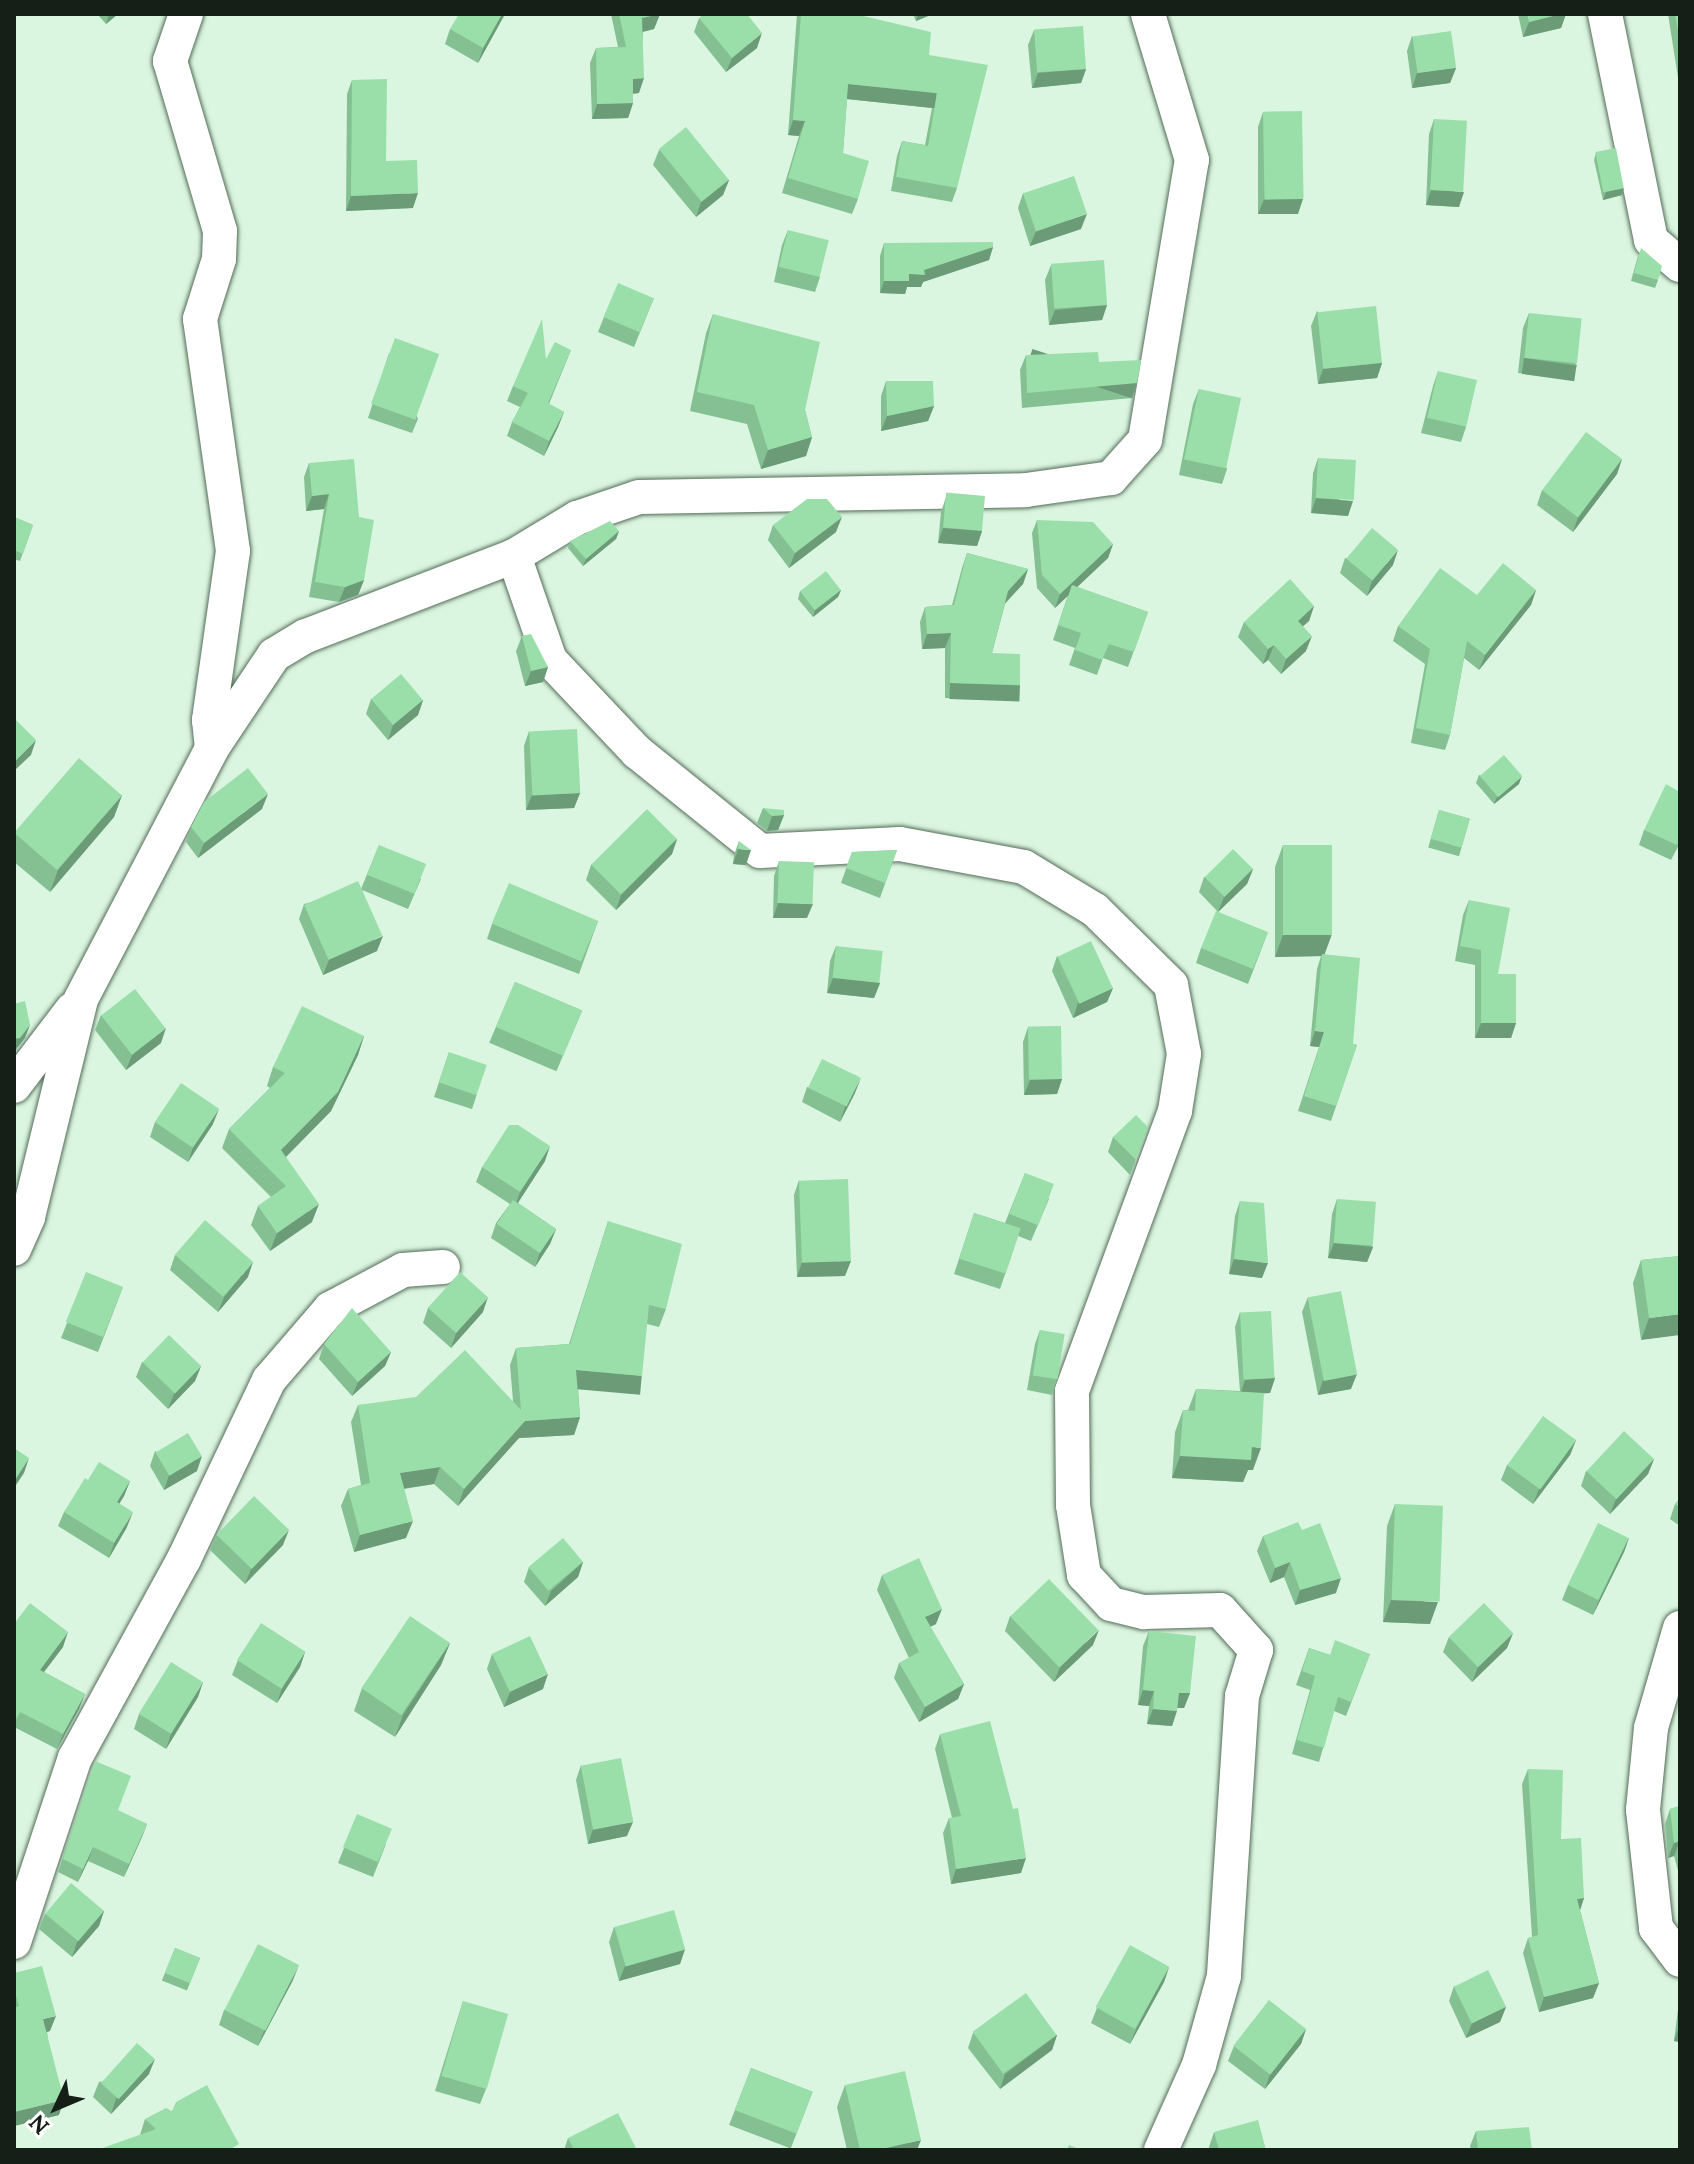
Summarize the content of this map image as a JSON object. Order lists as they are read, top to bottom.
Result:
{
  "north": "bottom left"
}
